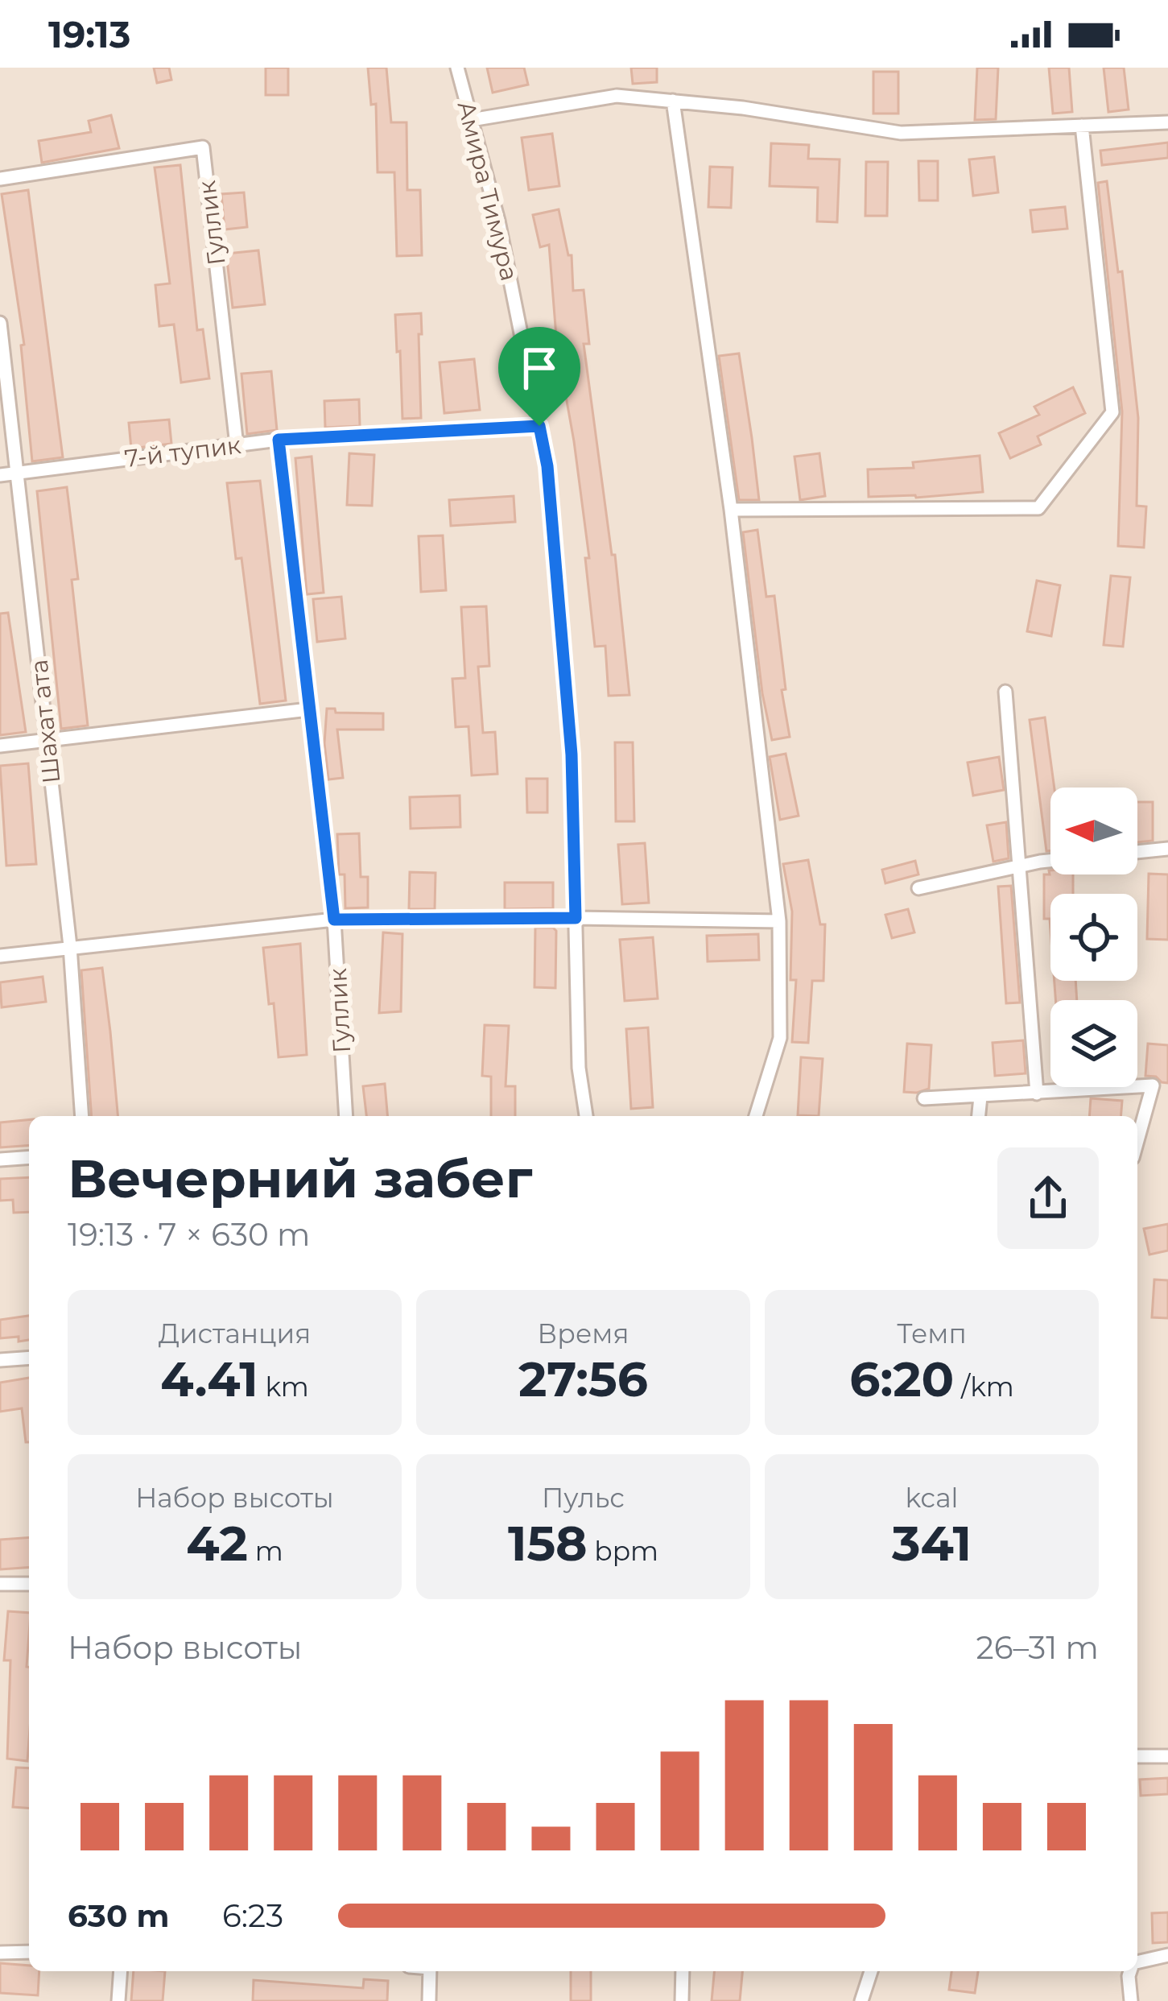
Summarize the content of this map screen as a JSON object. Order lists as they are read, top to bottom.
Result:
{
  "streets": {
    "street": [
      "Амира Тимура",
      "Гуллик",
      "7-й тупик",
      "Шахат ата"
    ]
  },
  "crossings": [
    ["Амира Тимура", "7-й тупик"],
    ["Гуллик", "7-й тупик"],
    ["7-й тупик", "Шахат ата"]
  ],
  "north": "left",
  "page": {
    "status": "19:13",
    "heading": ["Вечерний забег", "19:13 · 7 × 630 m"],
    "stats": [
      ["Дистанция", "4.41 km"],
      ["Время", "27:56"],
      ["Темп", "6:20 /km"],
      ["Набор высоты", "42 m"],
      ["Пульс", "158 bpm"],
      ["kcal", "341"]
    ],
    "chart": ["Набор высоты", "26–31 m"],
    "list": [
      {
        "name": "630 m",
        "note": "6:23"
      }
    ]
  }
}
